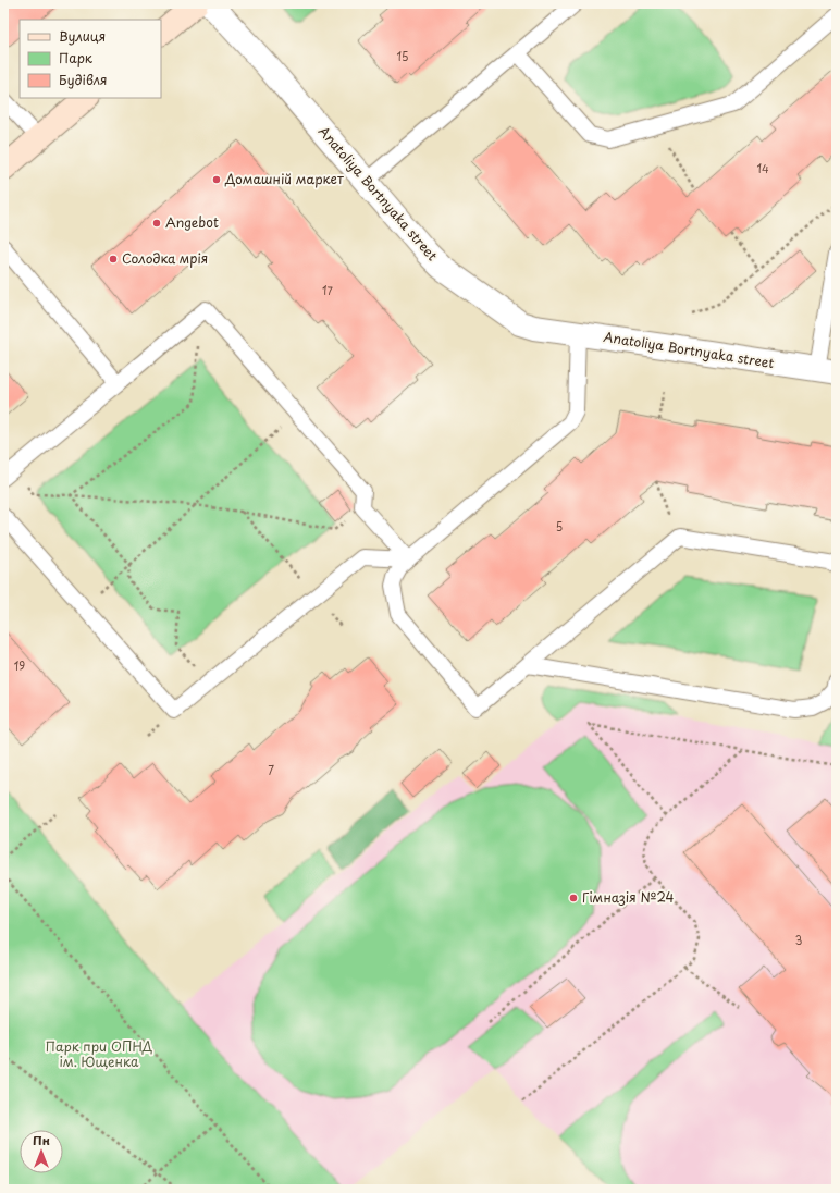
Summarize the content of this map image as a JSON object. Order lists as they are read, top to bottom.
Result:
{
  "streets": {
    "street": ["Anatoliya Bortnyaka street"]
  },
  "parks": ["Парк при ОПНД ім. Ющенка"],
  "places": [
    "Домашній маркет",
    "Angebot",
    "Солодка мрія",
    "Гімназія №24"
  ],
  "house_numbers": [
    "15",
    "14",
    "17",
    "5",
    "19",
    "7",
    "3"
  ],
  "legend": ["Вулиця", "Парк", "Будівля"],
  "north": "top"
}
